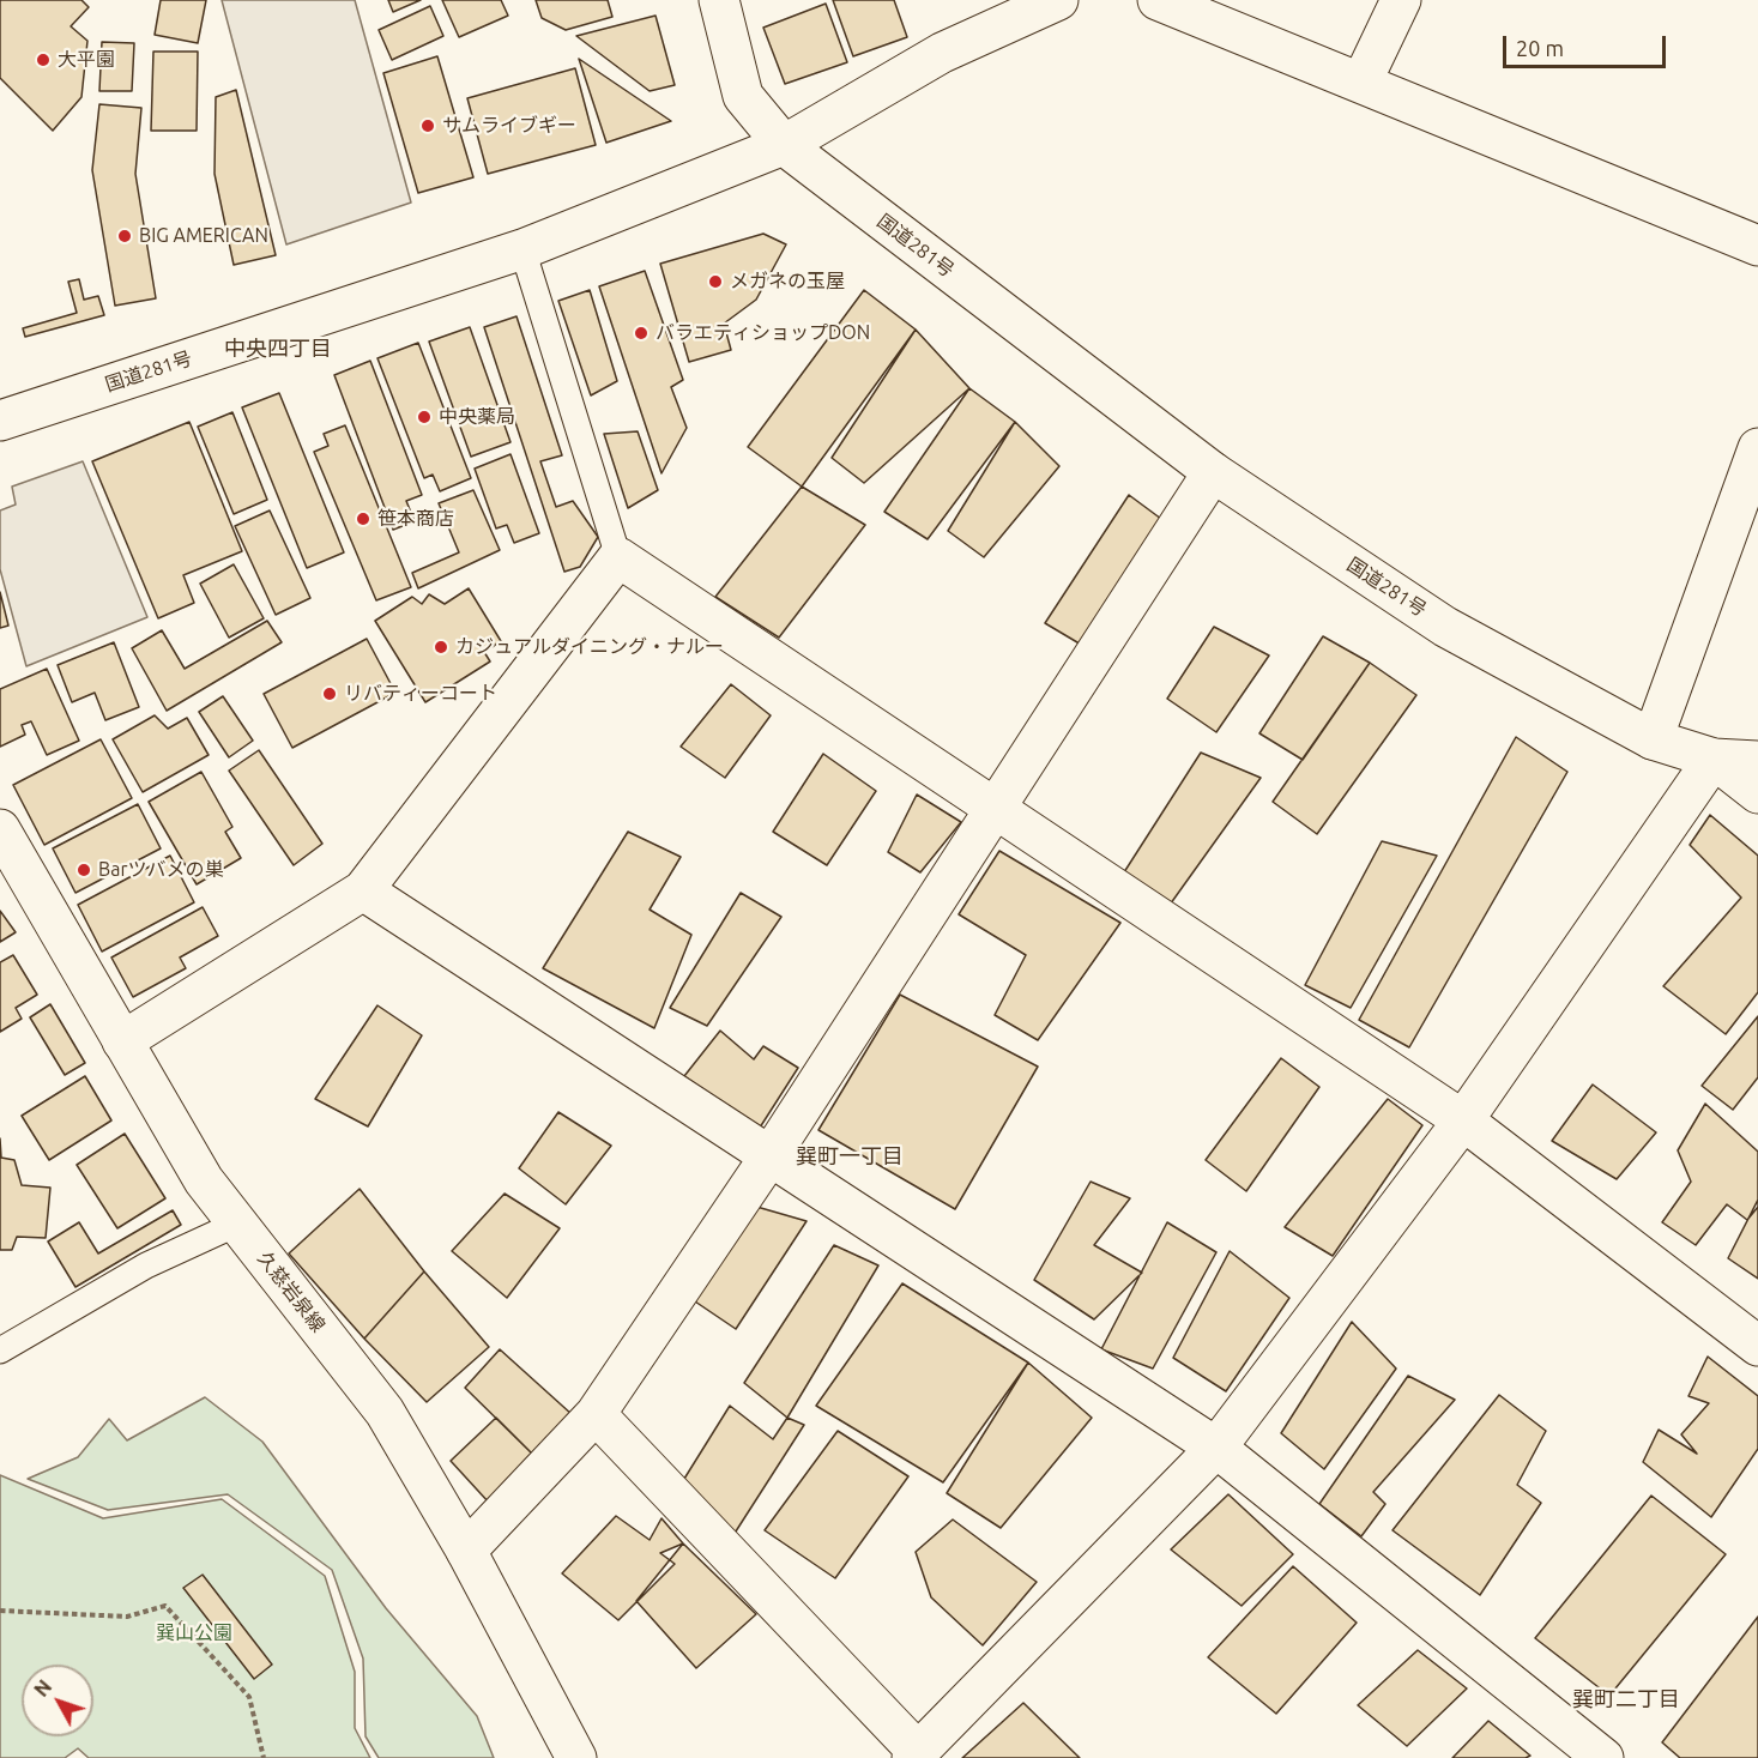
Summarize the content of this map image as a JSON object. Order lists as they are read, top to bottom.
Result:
{
  "streets": {
    "main road": ["国道281号", "久慈岩泉線"]
  },
  "districts": ["中央四丁目", "巽町一丁目", "巽町二丁目"],
  "parks": ["巽山公園"],
  "places": [
    "大平園",
    "サムライブギー",
    "BIG AMERICAN",
    "メガネの玉屋",
    "バラエティショップDON",
    "中央薬局",
    "笹本商店",
    "カジュアルダイニング・ナルー",
    "リバティーコート",
    "Barツバメの巣"
  ],
  "scale_bar": "20 m",
  "north": "top left"
}
